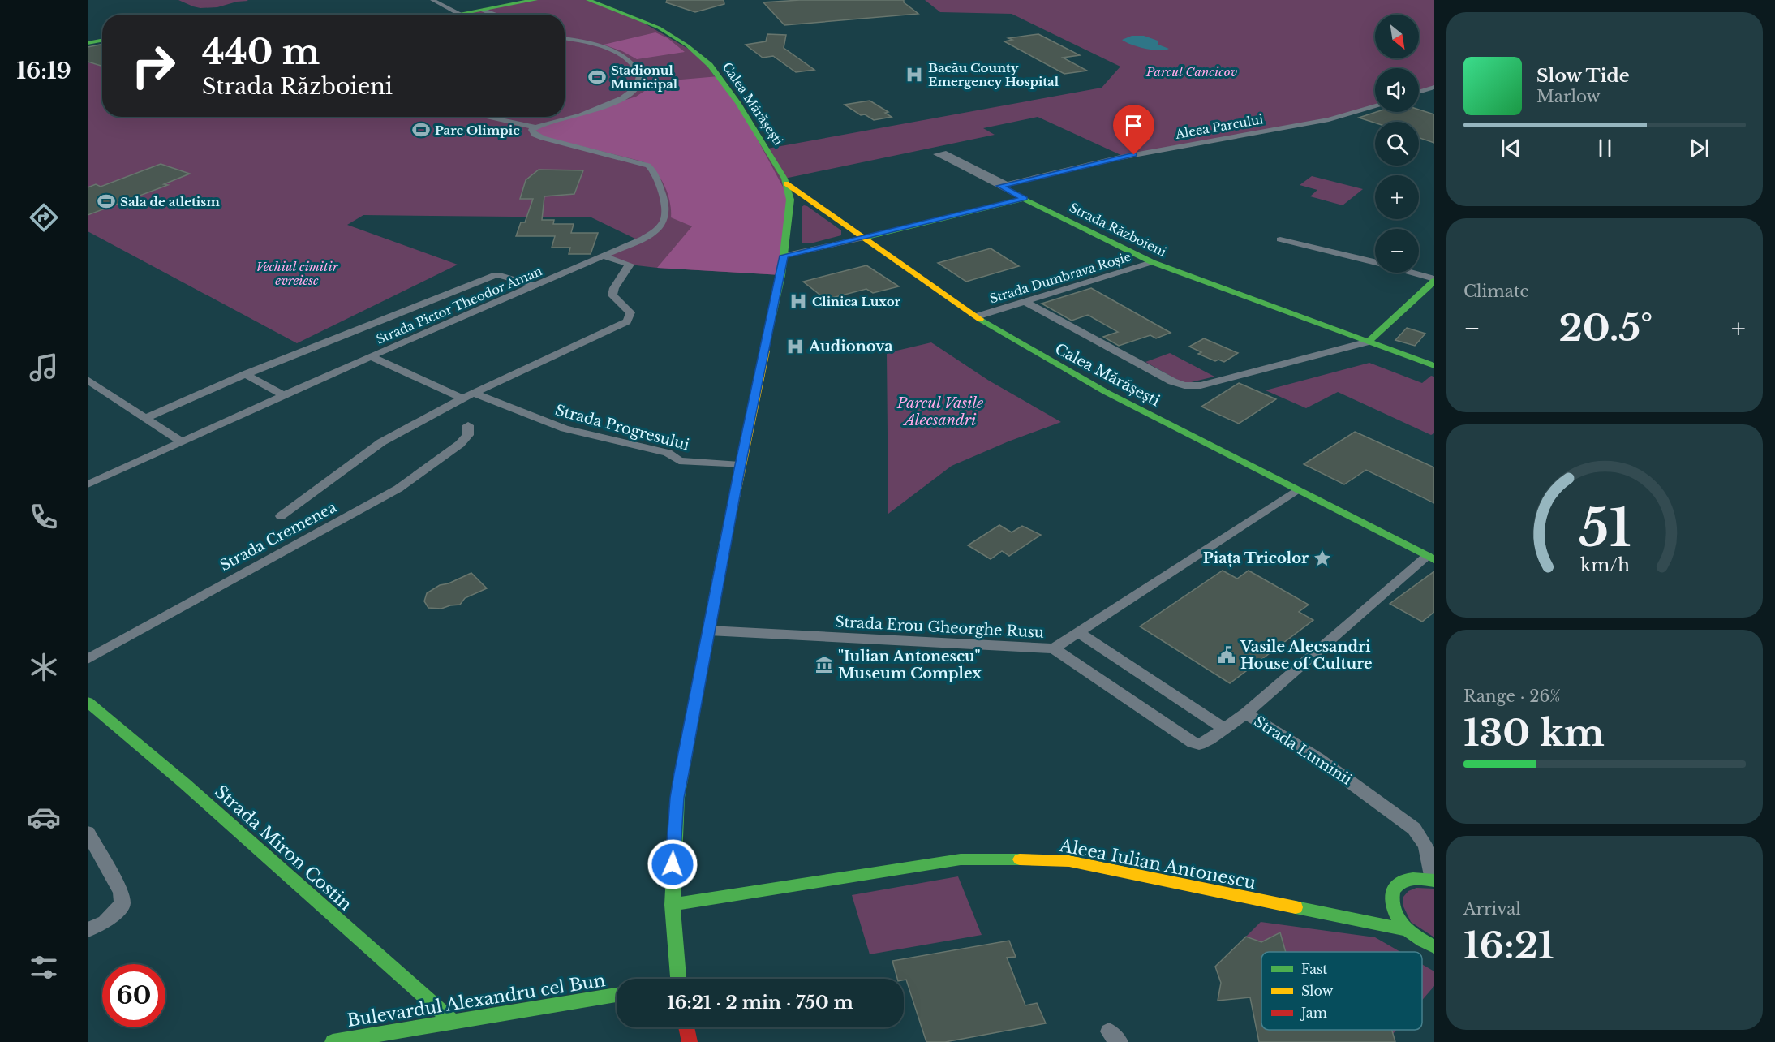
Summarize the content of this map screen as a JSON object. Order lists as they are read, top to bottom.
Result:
{
  "streets": {
    "main road": [
      "Calea Mărășești",
      "Strada Războieni",
      "Strada Miron Costin",
      "Aleea Iulian Antonescu",
      "Bulevardul Alexandru cel Bun"
    ],
    "street": [
      "Aleea Parcului",
      "Strada Dumbrava Roșie",
      "Strada Pictor Theodor Aman",
      "Strada Progresului",
      "Strada Cremenea",
      "Strada Erou Gheorghe Rusu",
      "Strada Luminii"
    ]
  },
  "crossings": [
    ["Calea Mărășești", "Strada Dumbrava Roșie"],
    ["Calea Mărășești", "Strada Erou Gheorghe Rusu"],
    ["Calea Mărășești", "Strada Luminii"],
    ["Strada Războieni", "Strada Dumbrava Roșie"],
    ["Strada Miron Costin", "Bulevardul Alexandru cel Bun"]
  ],
  "parks": ["Parcul Cancicov", "Vechiul cimitir evreiesc", "Parcul Vasile Alecsandri"],
  "places": {
    "hospital": ["Bacău County Emergency Hospital", "Clinica Luxor", "Audionova"],
    "sports": ["Stadionul Municipal", "Parc Olimpic", "Sala de atletism"],
    "place": ["Piața Tricolor"],
    "public building": ["Vasile Alecsandri House of Culture"],
    "museum": ["\"Iulian Antonescu\" Museum Complex"]
  },
  "legend": ["Fast", "Slow", "Jam"],
  "north": "bottom right",
  "page": {
    "tabs": "16:19",
    "map_buttons": ["+", "−"],
    "turn": ["440 m", "Strada Războieni"],
    "song": ["Slow Tide", "Marlow"],
    "tile": [
      "Climate",
      ["Range · 26%", "130 km"],
      ["Arrival", "16:21"]
    ],
    "heat": ["−", "20.5°", "+"],
    "limit": "60",
    "trip": "16:21 · 2 min · 750 m",
    "gauge": ["51", "km/h"]
  }
}
